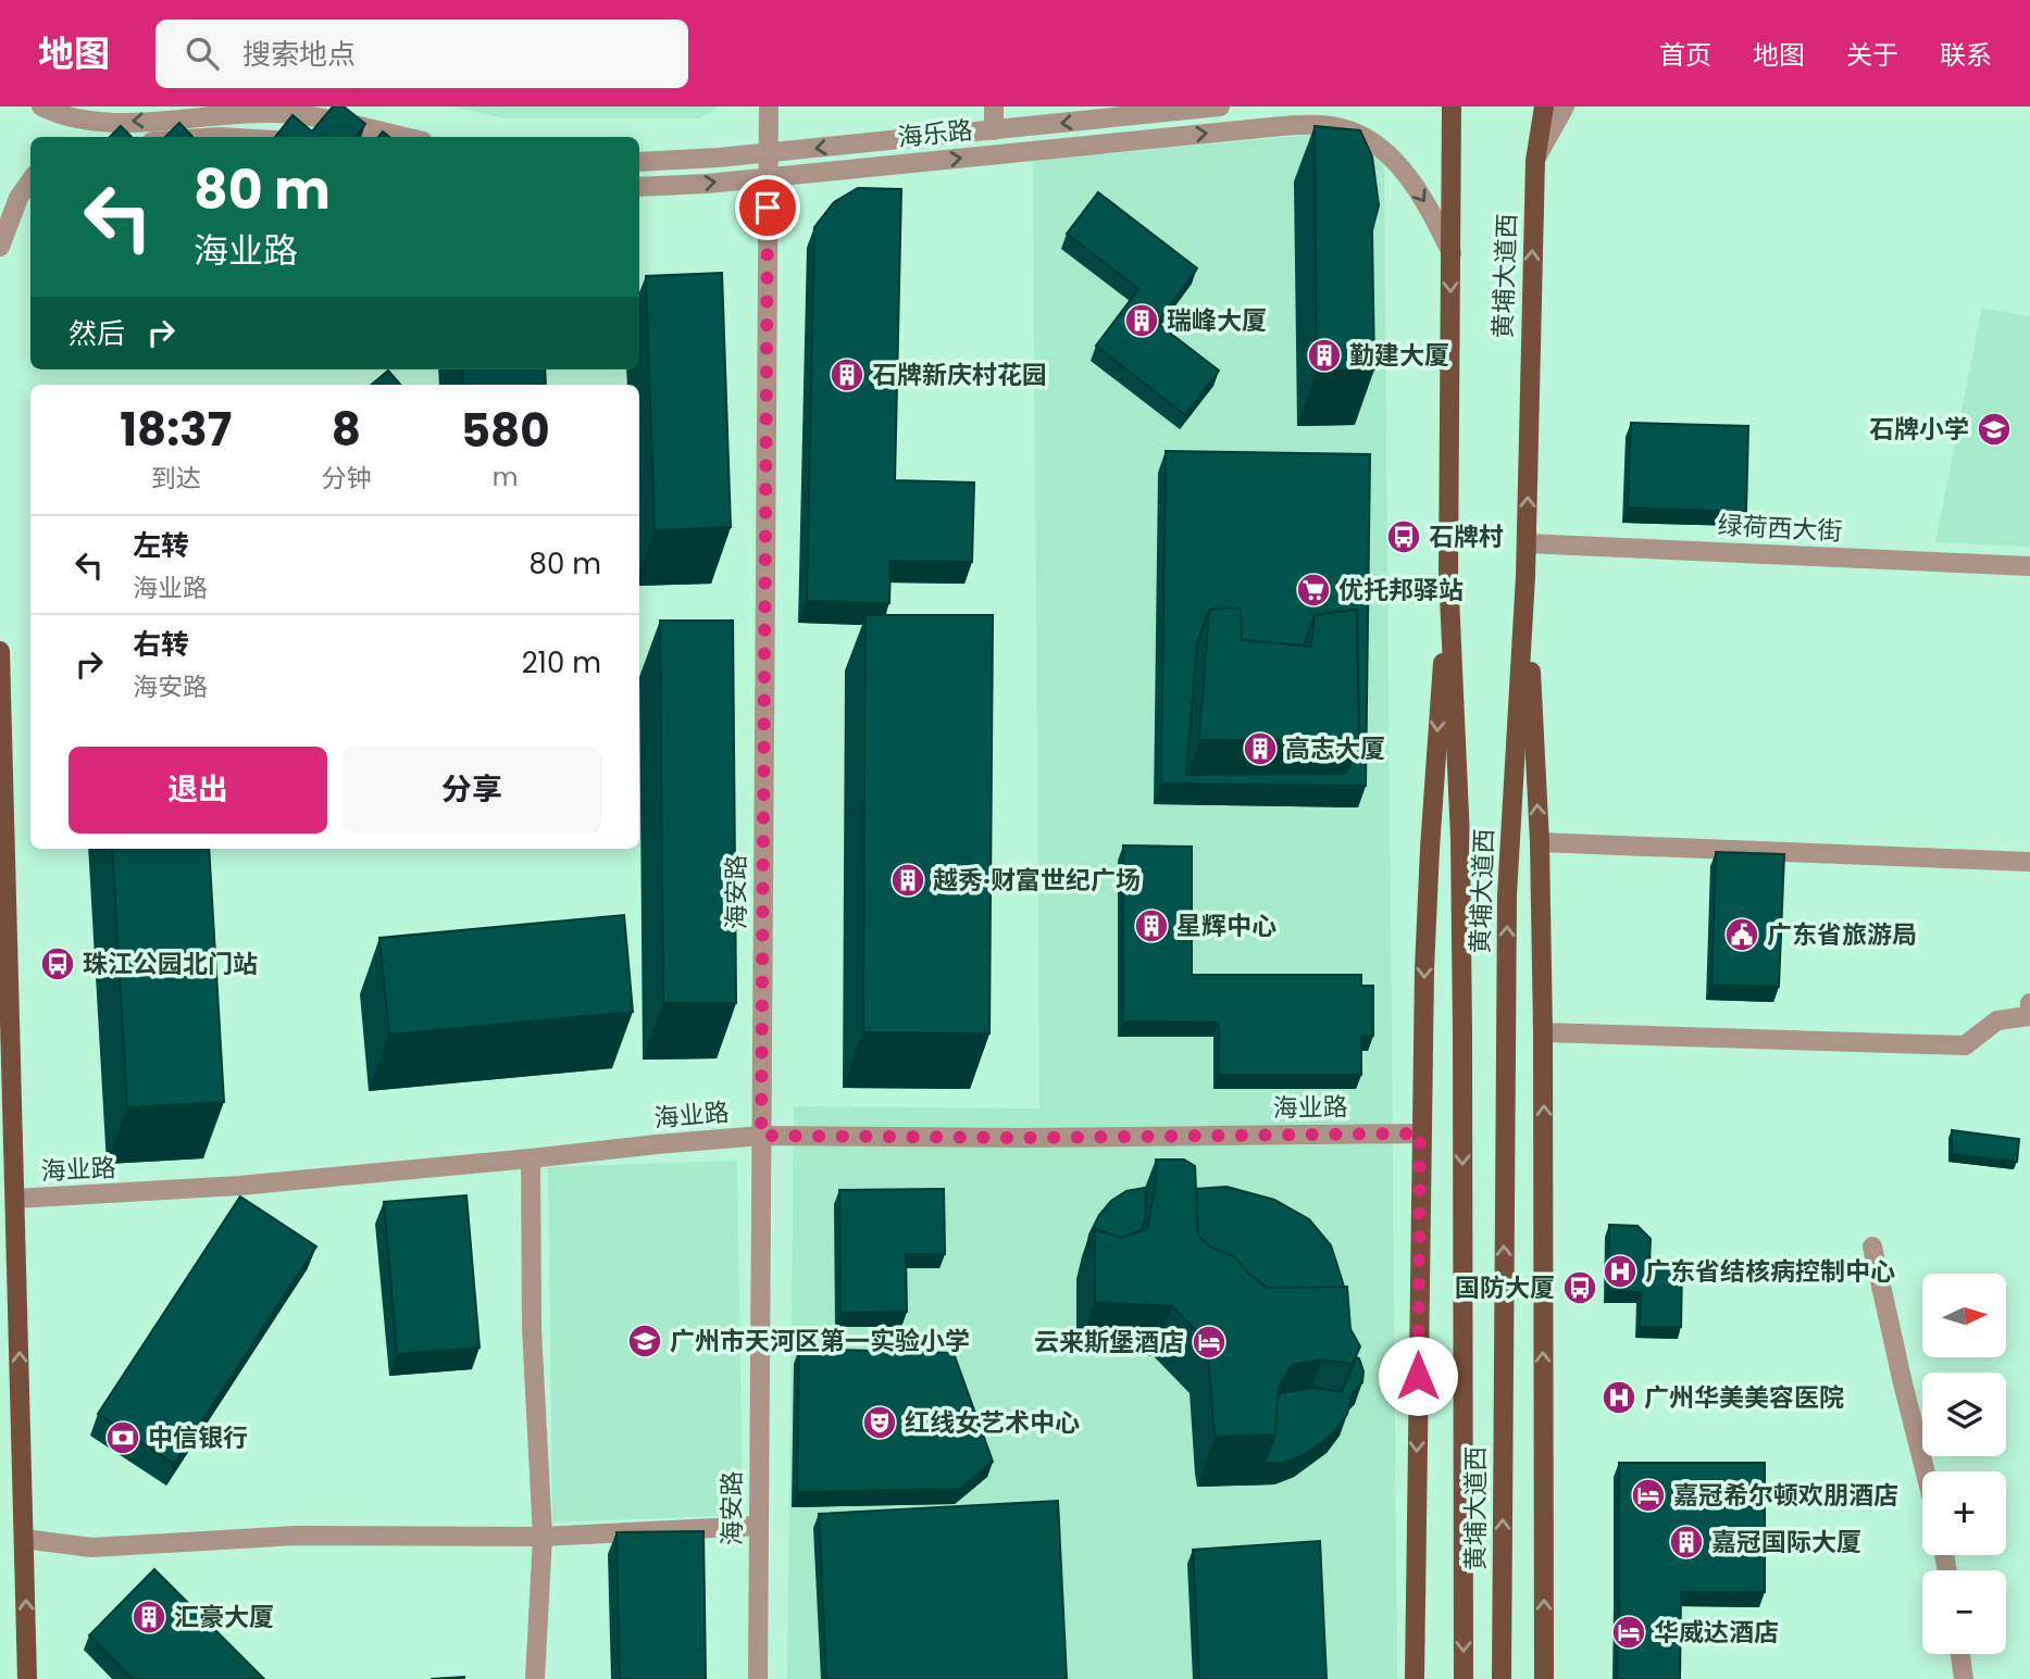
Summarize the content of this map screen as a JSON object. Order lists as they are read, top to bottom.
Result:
{
  "streets": {
    "main road": ["黄埔大道西"],
    "street": [
      "海乐路",
      "绿荷西大街",
      "海安路",
      "海业路"
    ]
  },
  "crossings": [
    ["海乐路", "黄埔大道西"],
    ["海乐路", "海安路"],
    ["黄埔大道西", "绿荷西大街"],
    ["海安路", "海业路"]
  ],
  "places": {
    "building": [
      "瑞峰大厦",
      "勤建大厦",
      "石牌新庆村花园",
      "高志大厦",
      "越秀·财富世纪广场",
      "星辉中心",
      "嘉冠国际大厦",
      "汇豪大厦"
    ],
    "school or university": ["石牌小学", "广州市天河区第一实验小学"],
    "bus stop": ["石牌村", "珠江公园北门站", "国防大厦"],
    "supermarket": ["优托邦驿站"],
    "public building": ["广东省旅游局"],
    "hospital": ["广东省结核病控制中心", "广州华美美容医院"],
    "hotel": ["云来斯堡酒店", "嘉冠希尔顿欢朋酒店", "华威达酒店"],
    "theatre": ["红线女艺术中心"],
    "bank": ["中信银行"]
  },
  "north": "right",
  "page": {
    "header": "地图",
    "search": "搜索地点",
    "nav": [
      "首页",
      "地图",
      "关于",
      "联系"
    ],
    "turn": ["80 m", "海业路"],
    "then": "然后",
    "eta": [
      "18:37",
      "到达",
      "8",
      "分钟",
      "580",
      "m"
    ],
    "list": [
      {
        "name": "左转",
        "note": "海业路",
        "value": "80 m"
      },
      {
        "name": "右转",
        "note": "海安路",
        "value": "210 m"
      }
    ],
    "buttons": ["退出", "分享"],
    "map_buttons": ["+", "−"]
  }
}
